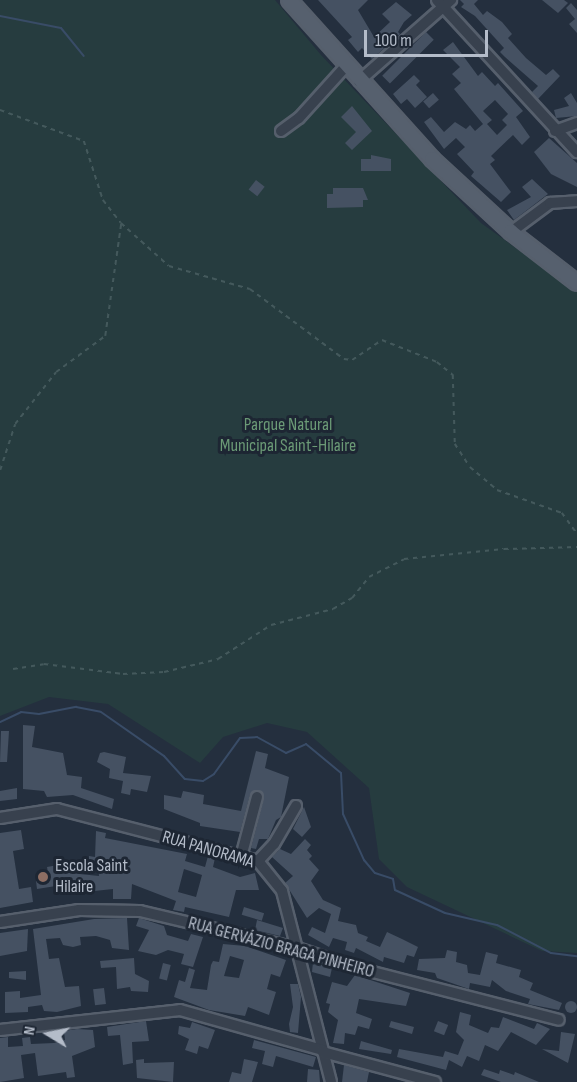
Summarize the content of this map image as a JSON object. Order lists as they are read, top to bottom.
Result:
{
  "streets": {
    "street": ["RUA PANORAMA", "RUA GERVÁZIO BRAGA PINHEIRO"]
  },
  "crossings": [
    ["RUA PANORAMA", "RUA GERVÁZIO BRAGA PINHEIRO"]
  ],
  "parks": ["Parque Natural Municipal Saint-Hilaire"],
  "places": ["Escola Saint Hilaire"],
  "scale_bar": "100 m",
  "north": "left"
}
